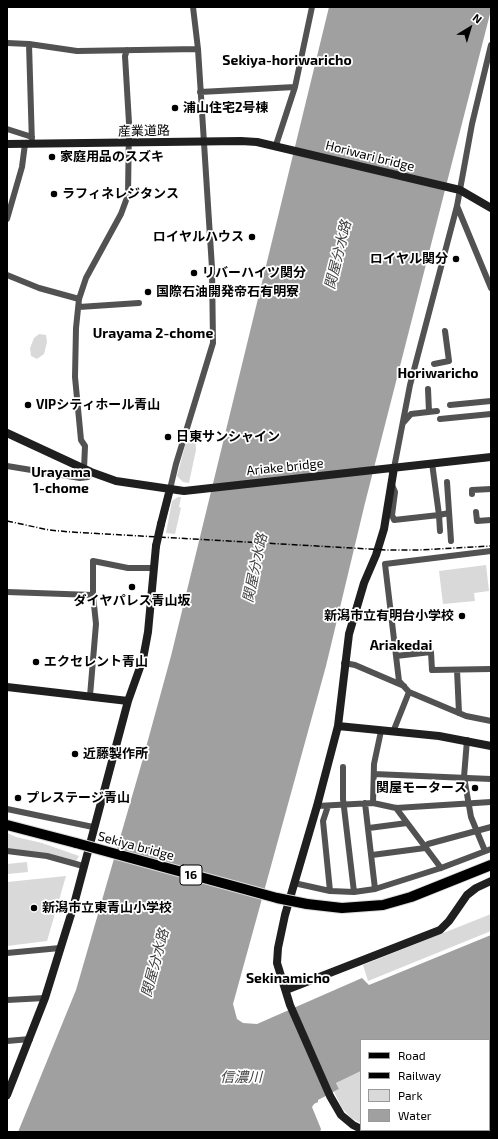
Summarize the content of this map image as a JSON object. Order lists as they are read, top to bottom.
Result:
{
  "streets": {
    "main road": ["Sekiya bridge", "16"],
    "street": ["産業道路", "Horiwari bridge", "Ariake bridge"]
  },
  "crossings": [
    ["産業道路", "Horiwari bridge"]
  ],
  "districts": [
    "Sekiya-horiwaricho",
    "Urayama 2-chome",
    "Horiwaricho",
    "Urayama 1-chome",
    "Ariakedai",
    "Sekinamicho"
  ],
  "water": ["関屋分水路", "信濃川"],
  "places": [
    "浦山住宅2号棟",
    "家庭用品のスズキ",
    "ラフィネレジタンス",
    "ロイヤルハウス",
    "ロイヤル関分",
    "リバーハイツ関分",
    "国際石油開発帝石有明寮",
    "VIPシティホール青山",
    "日東サンシャイン",
    "ダイヤパレス青山坂",
    "新潟市立有明台小学校",
    "エクセレント青山",
    "近藤製作所",
    "関屋モータース",
    "プレステージ青山",
    "新潟市立東青山小学校"
  ],
  "legend": [
    "Road",
    "Railway",
    "Park",
    "Water"
  ],
  "north": "top right"
}
